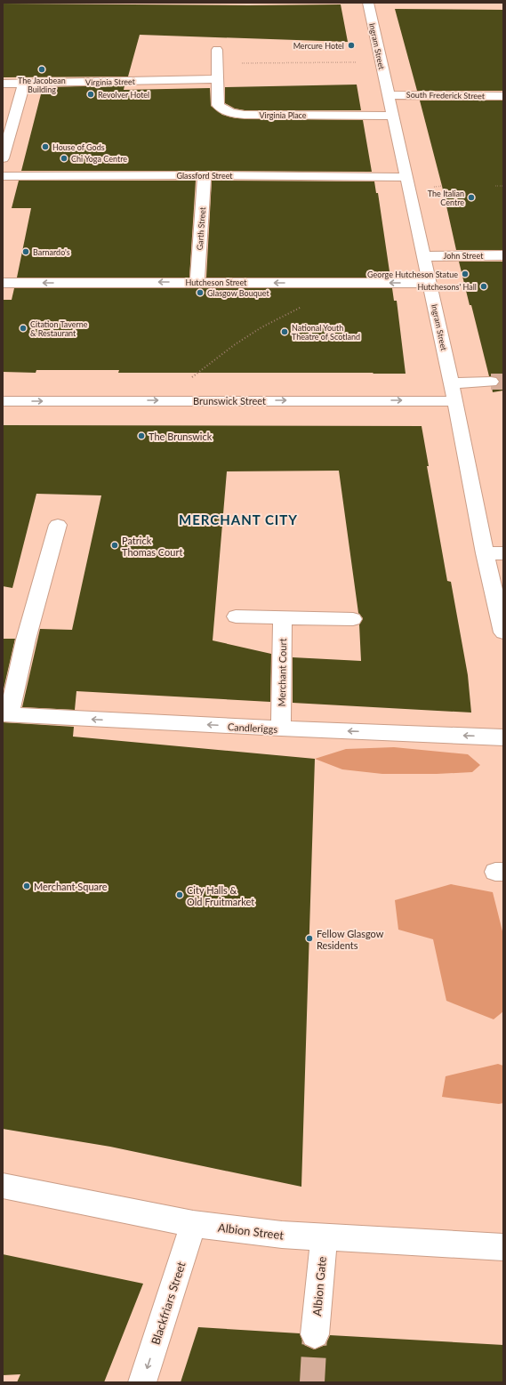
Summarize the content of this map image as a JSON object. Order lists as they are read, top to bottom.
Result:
{
  "streets": {
    "street": [
      "Ingram Street",
      "Virginia Street",
      "South Frederick Street",
      "Virginia Place",
      "Glassford Street",
      "Garth Street",
      "John Street",
      "Hutcheson Street",
      "Brunswick Street",
      "Merchant Court",
      "Candleriggs",
      "Albion Street",
      "Albion Gate",
      "Blackfriars Street"
    ]
  },
  "crossings": [
    ["Ingram Street", "South Frederick Street"],
    ["Ingram Street", "Virginia Place"],
    ["Ingram Street", "Glassford Street"],
    ["Ingram Street", "John Street"],
    ["Ingram Street", "Hutcheson Street"],
    ["Ingram Street", "Brunswick Street"],
    ["Virginia Street", "Virginia Place"],
    ["Glassford Street", "Garth Street"],
    ["Garth Street", "Hutcheson Street"],
    ["Merchant Court", "Candleriggs"],
    ["Albion Street", "Albion Gate"],
    ["Albion Street", "Blackfriars Street"]
  ],
  "one_way": [
    "Hutcheson Street",
    "Brunswick Street",
    "Candleriggs",
    "Blackfriars Street"
  ],
  "districts": ["MERCHANT CITY"],
  "places": [
    "Mercure Hotel",
    "The Jacobean Building",
    "Revolver Hotel",
    "House of Gods",
    "Chi Yoga Centre",
    "The Italian Centre",
    "Barnardo's",
    "George Hutcheson Statue",
    "Hutchesons' Hall",
    "Glasgow Bouquet",
    "Citation Taverne & Restaurant",
    "National Youth Theatre of Scotland",
    "The Brunswick",
    "Patrick Thomas Court",
    "Merchant Square",
    "City Halls & Old Fruitmarket",
    "Fellow Glasgow Residents"
  ]
}
